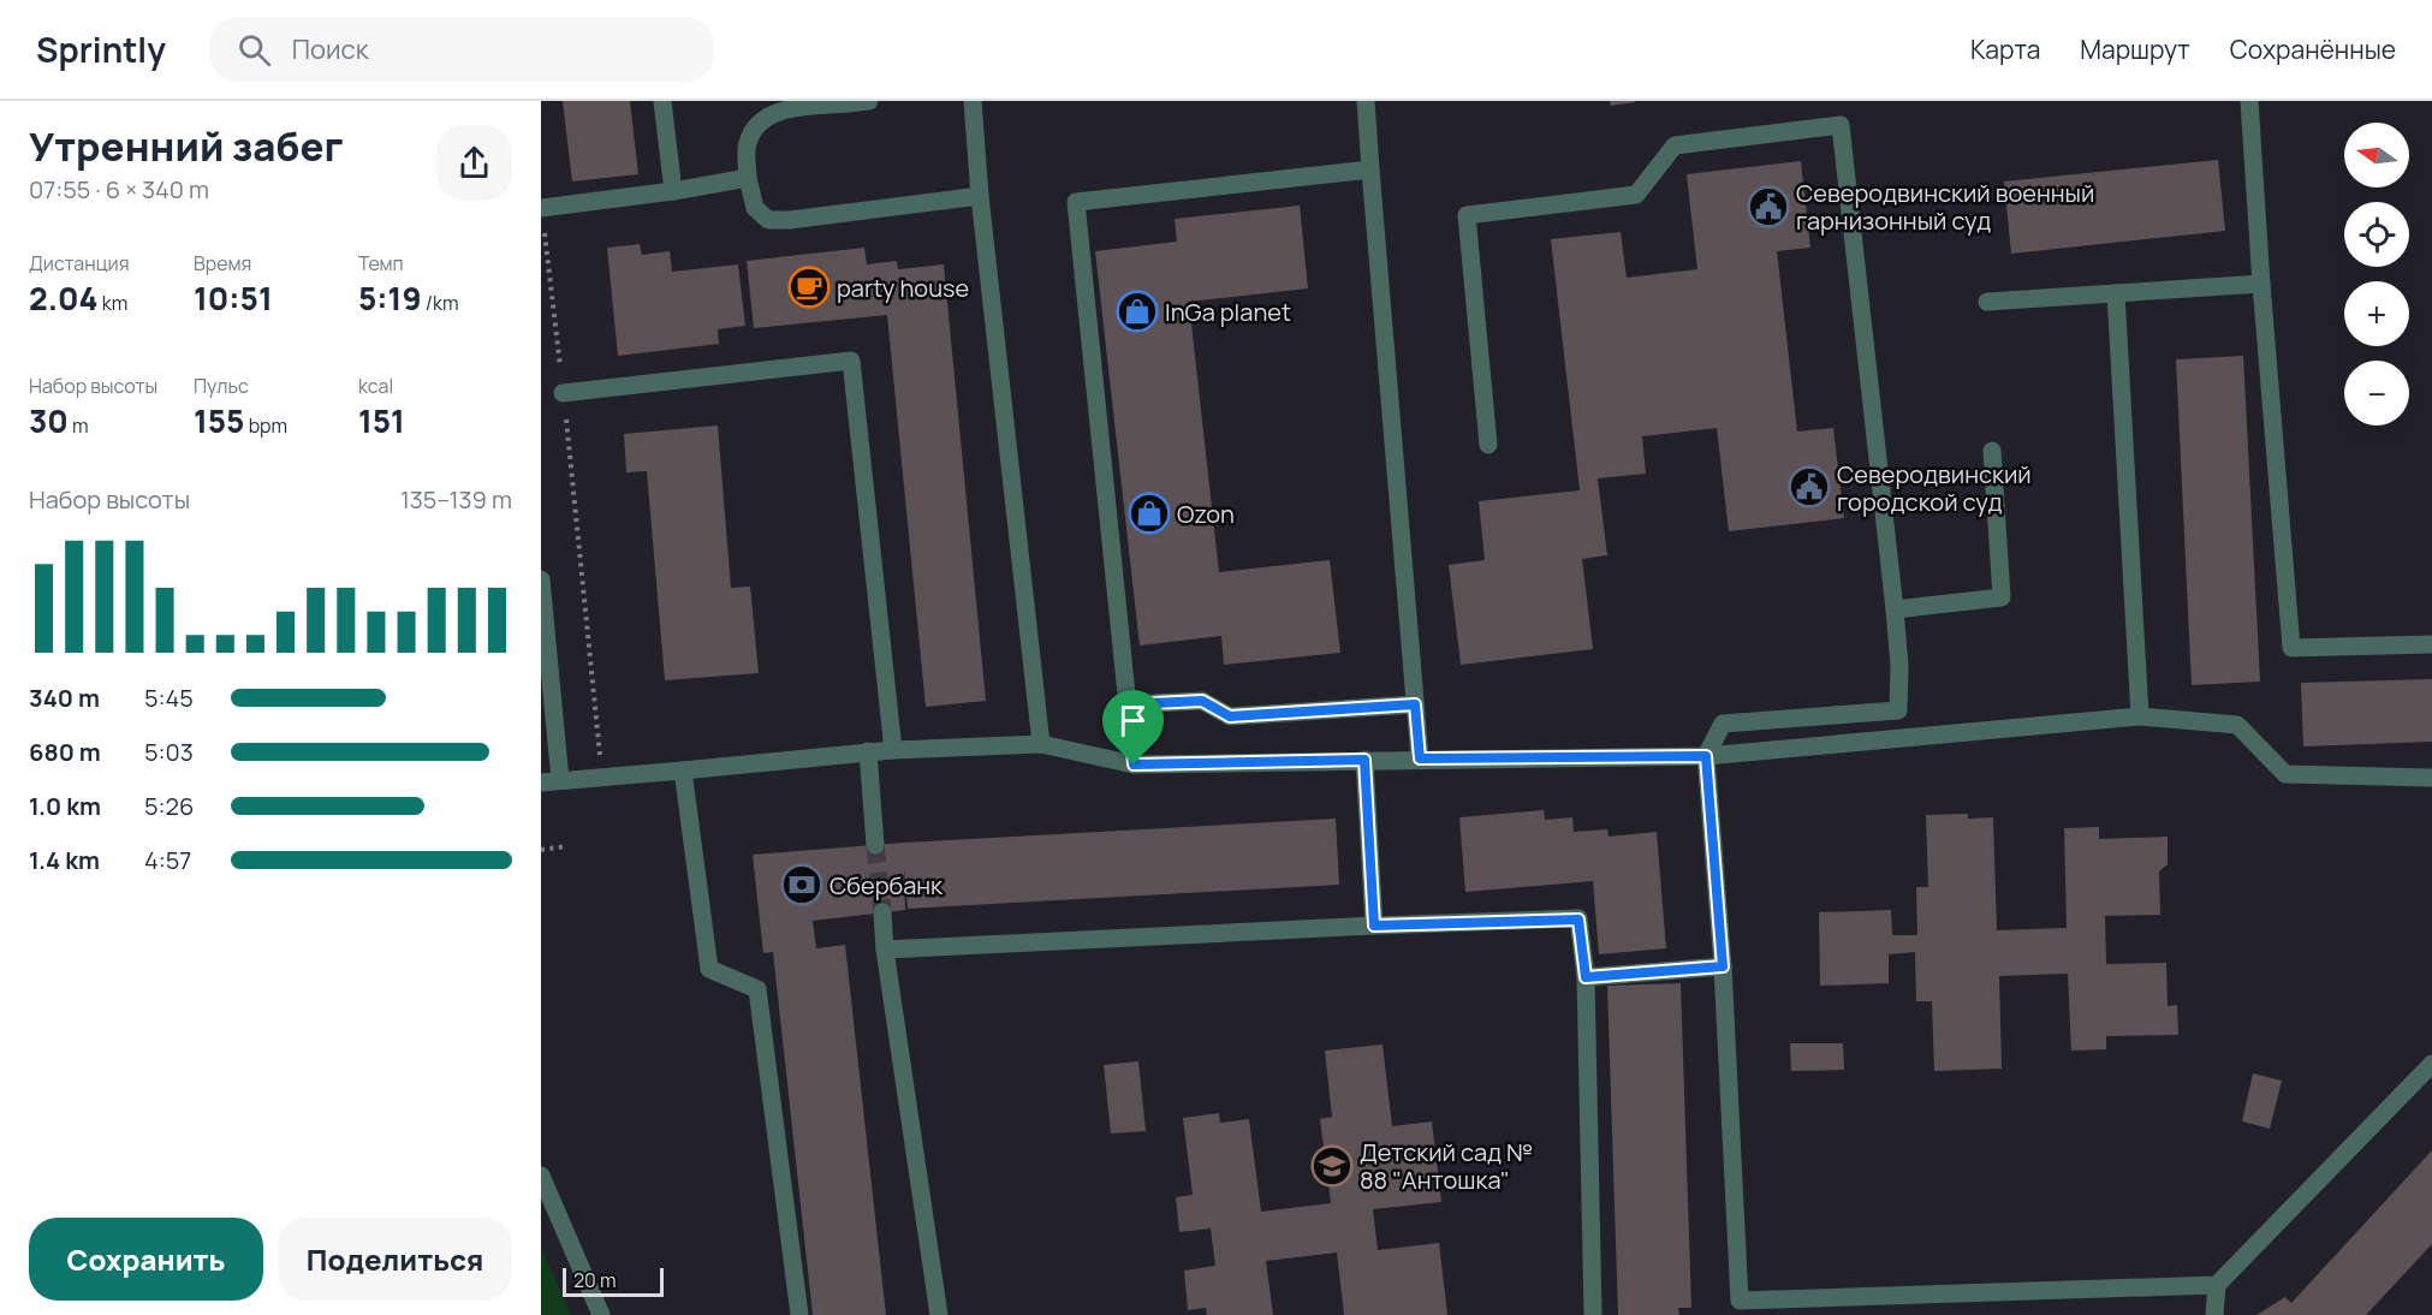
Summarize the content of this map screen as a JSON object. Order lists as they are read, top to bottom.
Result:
{
  "places": {
    "public building": ["Северодвинский военный гарнизонный суд", "Северодвинский городской суд"],
    "cafe": ["party house"],
    "shop": ["InGa planet", "Ozon"],
    "bank": ["Сбербанк"],
    "school or university": ["Детский сад № 88 \"Антошка\""]
  },
  "scale_bar": "20 m",
  "north": "left",
  "page": {
    "header": "Sprintly",
    "search": "Поиск",
    "nav": ["Карта", "Маршрут", "Сохранённые"],
    "heading": ["Утренний забег", "07:55 · 6 × 340 m"],
    "map_buttons": ["+", "−"],
    "stats": [
      ["Дистанция", "2.04 km"],
      ["Время", "10:51"],
      ["Темп", "5:19 /km"],
      ["Набор высоты", "30 m"],
      ["Пульс", "155 bpm"],
      ["kcal", "151"]
    ],
    "chart": ["Набор высоты", "135–139 m"],
    "list": [
      {
        "name": "340 m",
        "note": "5:45"
      },
      {
        "name": "680 m",
        "note": "5:03"
      },
      {
        "name": "1.0 km",
        "note": "5:26"
      },
      {
        "name": "1.4 km",
        "note": "4:57"
      }
    ],
    "buttons": ["Сохранить", "Поделиться"],
    "scale": "20 m"
  }
}
